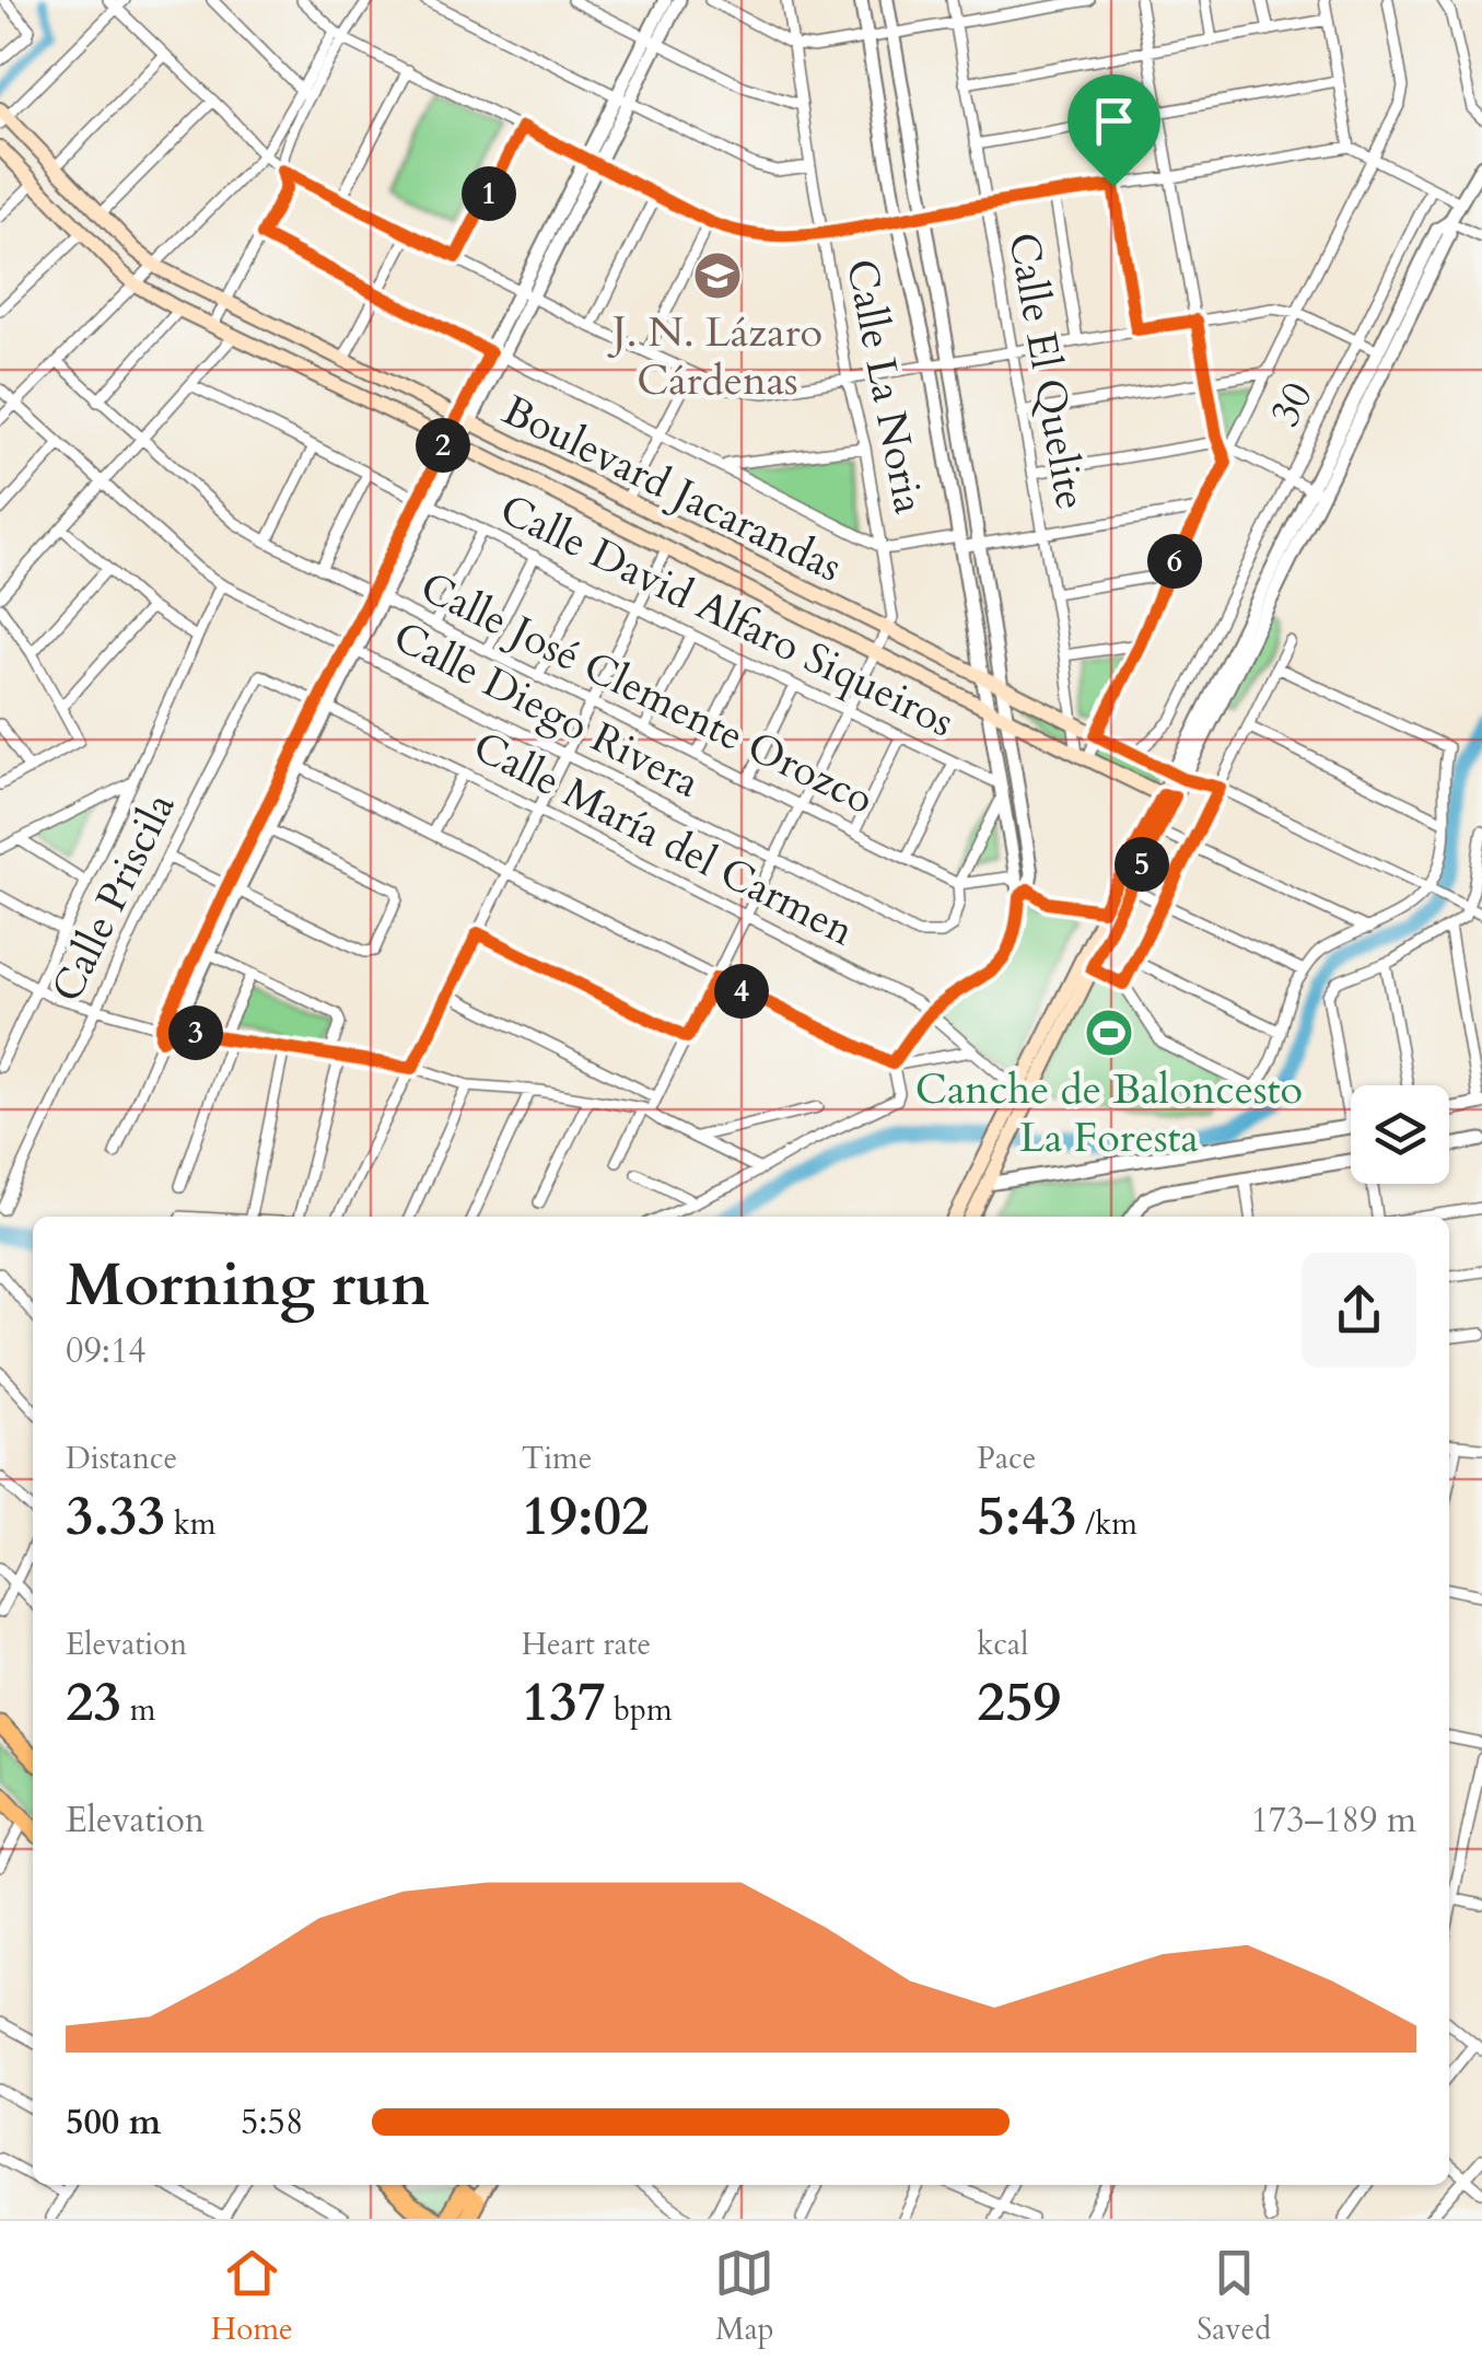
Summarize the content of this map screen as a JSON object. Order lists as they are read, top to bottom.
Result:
{
  "streets": {
    "main road": ["Boulevard Jacarandas"],
    "street": [
      "Calle El Quelite",
      "Calle La Noria",
      "30",
      "Calle David Alfaro Siqueiros",
      "Calle José Clemente Orozco",
      "Calle Diego Rivera",
      "Calle María del Carmen",
      "Calle Priscila"
    ]
  },
  "crossings": [
    ["Calle El Quelite", "Boulevard Jacarandas"],
    ["Calle La Noria", "Boulevard Jacarandas"],
    ["Calle La Noria", "Calle David Alfaro Siqueiros"],
    ["Calle La Noria", "Calle José Clemente Orozco"],
    ["Calle La Noria", "Calle Diego Rivera"],
    ["Calle La Noria", "Calle María del Carmen"],
    ["30", "Boulevard Jacarandas"],
    ["Calle José Clemente Orozco", "Calle Diego Rivera"],
    ["Calle María del Carmen", "Calle Priscila"]
  ],
  "places": {
    "school or university": ["J. N. Lázaro Cárdenas"],
    "sports": ["Canche de Baloncesto La Foresta"]
  },
  "page": {
    "pins": [
      "1",
      "2",
      "6",
      "5",
      "4",
      "3"
    ],
    "heading": ["Morning run", "09:14"],
    "stats": [
      ["Distance", "3.33 km"],
      ["Time", "19:02"],
      ["Pace", "5:43 /km"],
      ["Elevation", "23 m"],
      ["Heart rate", "137 bpm"],
      ["kcal", "259"]
    ],
    "chart": ["Elevation", "173–189 m"],
    "list": [
      {
        "name": "500 m",
        "note": "5:58"
      }
    ],
    "tabs": ["Home", "Map", "Saved"]
  }
}
